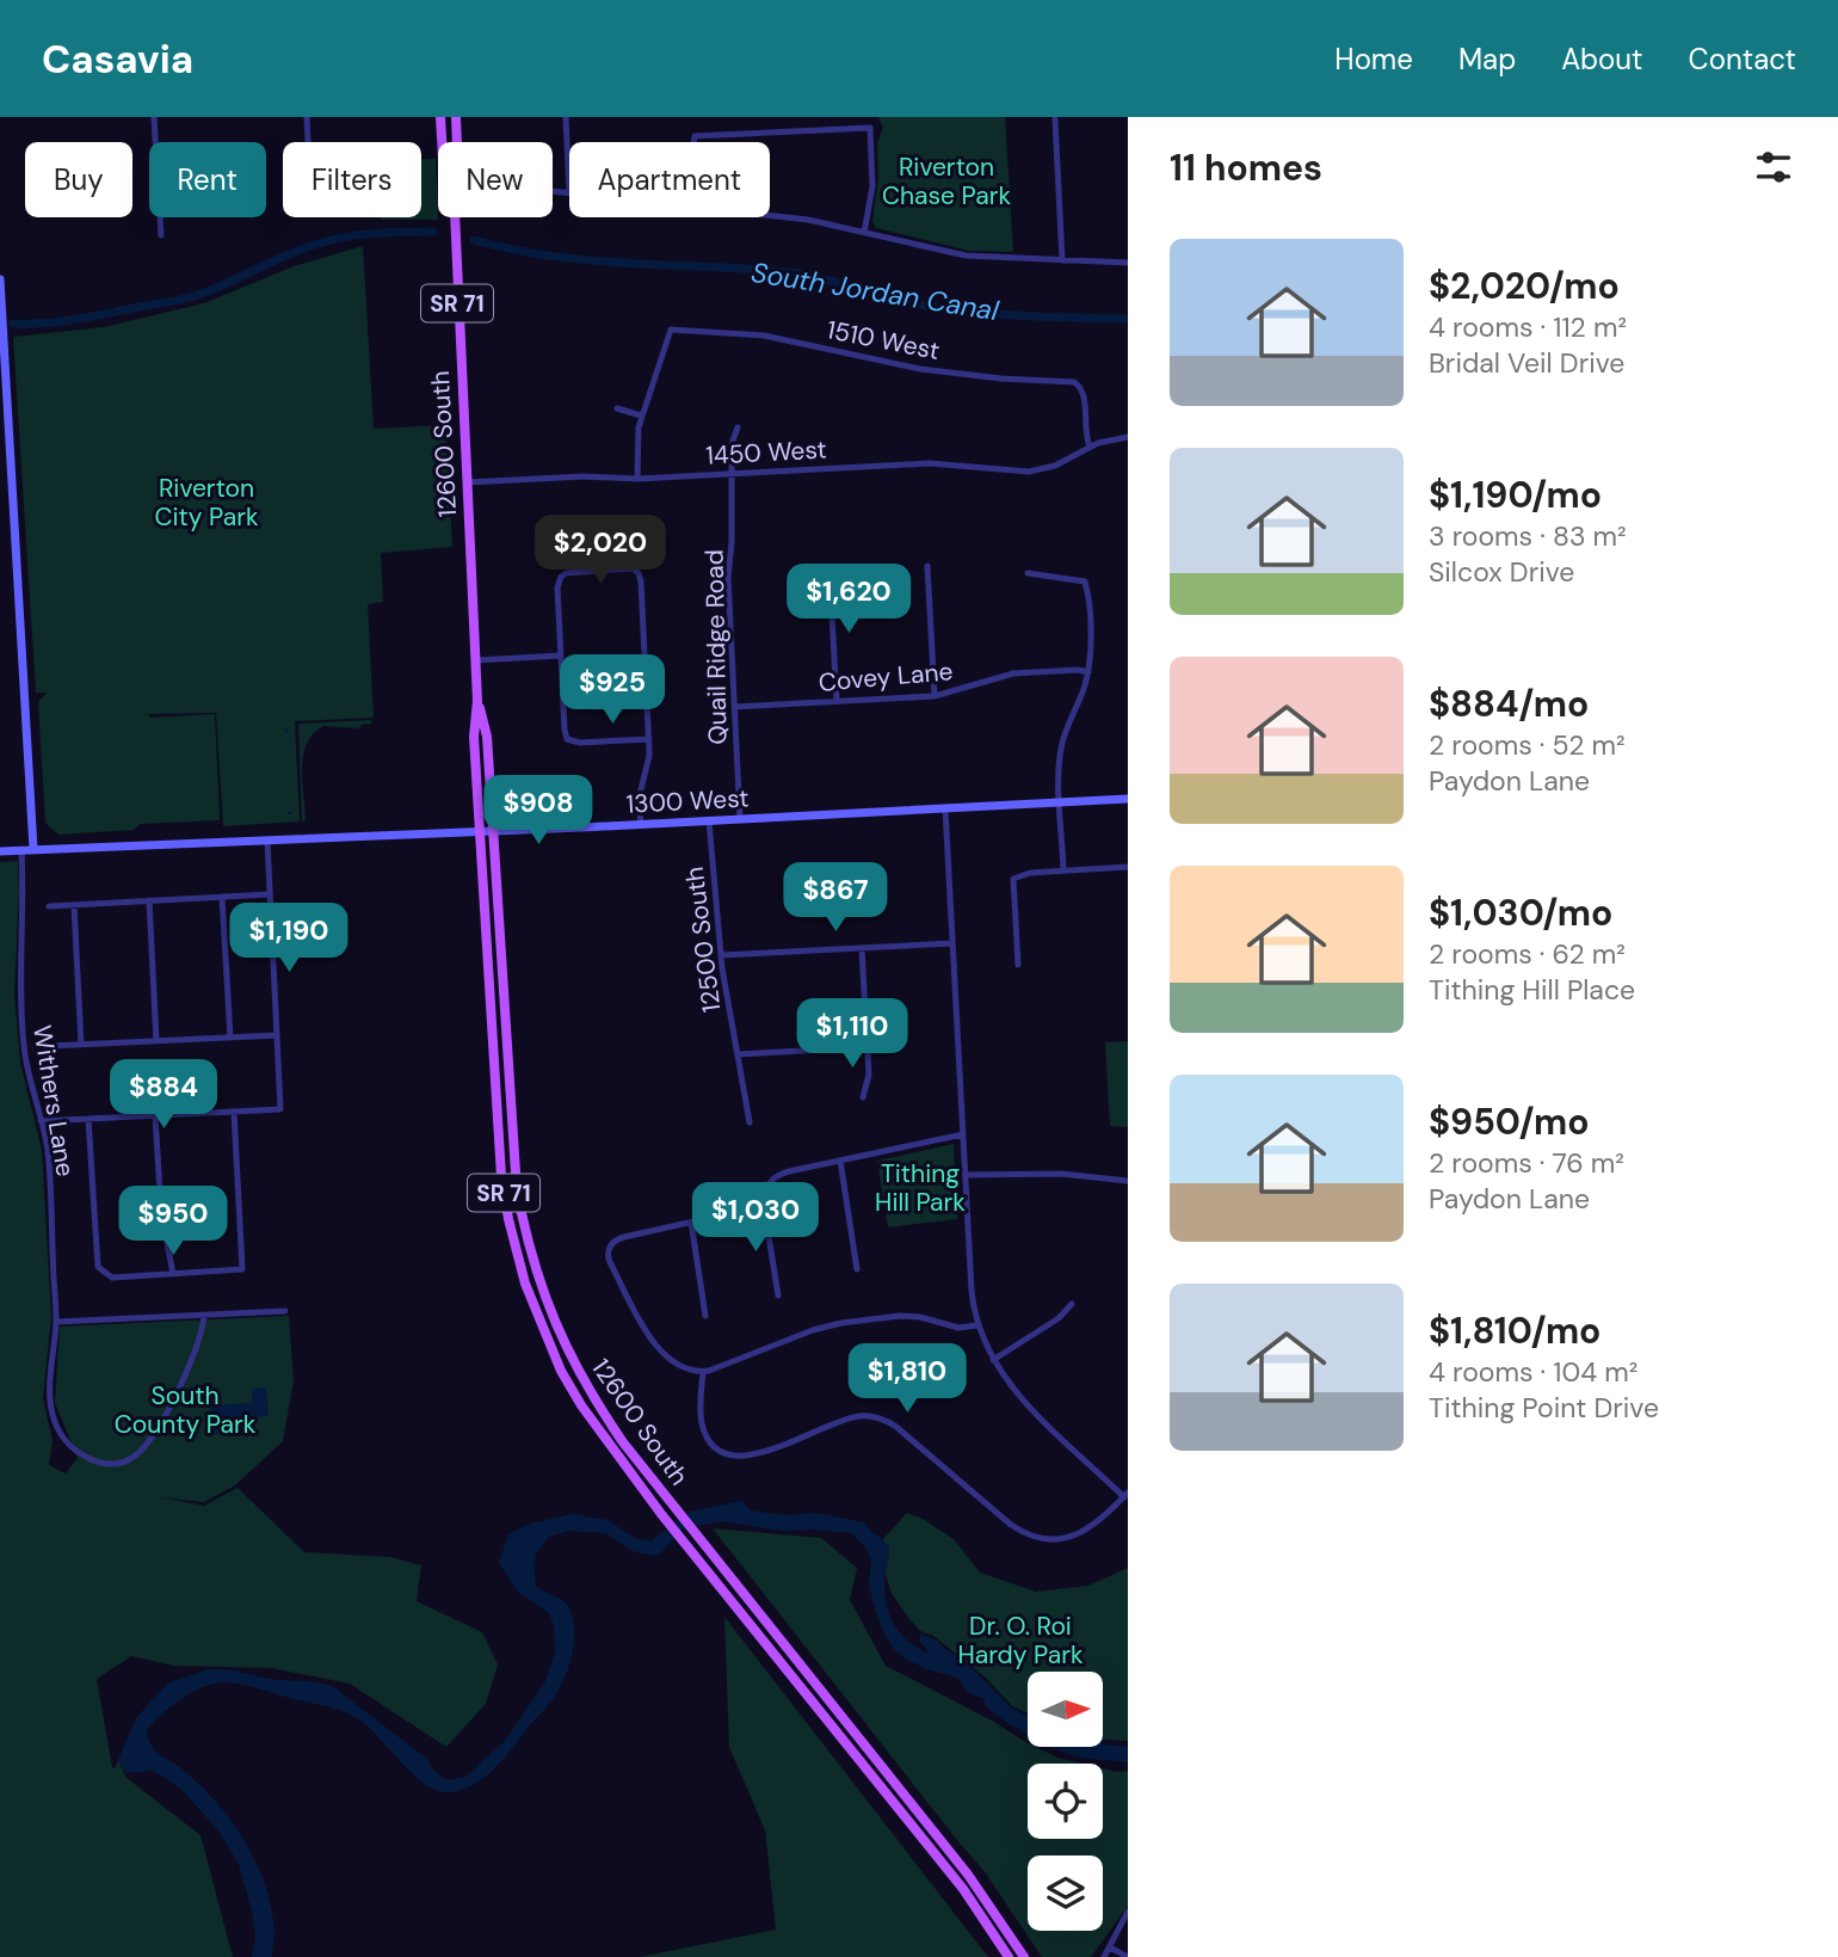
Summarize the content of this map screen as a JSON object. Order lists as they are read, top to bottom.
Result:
{
  "streets": {
    "main road": ["SR 71", "12600 South"],
    "street": [
      "1510 West",
      "1450 West",
      "Quail Ridge Road",
      "Covey Lane",
      "1300 West",
      "12500 South",
      "Withers Lane"
    ]
  },
  "crossings": [
    ["1510 West", "1450 West"],
    ["12600 South", "1450 West"],
    ["12600 South", "1300 West"],
    ["1450 West", "Quail Ridge Road"],
    ["Quail Ridge Road", "Covey Lane"],
    ["Quail Ridge Road", "1300 West"],
    ["1300 West", "12500 South"],
    ["1300 West", "Withers Lane"]
  ],
  "water": ["South Jordan Canal"],
  "parks": [
    "Riverton Chase Park",
    "Riverton City Park",
    "Tithing Hill Park",
    "South County Park",
    "Dr. O. Roi Hardy Park"
  ],
  "north": "right",
  "page": {
    "header": "Casavia",
    "nav": [
      "Home",
      "Map",
      "About",
      "Contact"
    ],
    "heading": "11 homes",
    "chip": [
      "Buy",
      "Rent",
      "Filters",
      "New",
      "Apartment"
    ],
    "list": [
      {
        "name": "$2,020/mo",
        "note": "4 rooms · 112 m² · Bridal Veil Drive"
      },
      {
        "name": "$1,190/mo",
        "note": "3 rooms · 83 m² · Silcox Drive"
      },
      {
        "name": "$884/mo",
        "note": "2 rooms · 52 m² · Paydon Lane"
      },
      {
        "name": "$1,030/mo",
        "note": "2 rooms · 62 m² · Tithing Hill Place"
      },
      {
        "name": "$950/mo",
        "note": "2 rooms · 76 m² · Paydon Lane"
      },
      {
        "name": "$1,810/mo",
        "note": "4 rooms · 104 m² · Tithing Point Drive"
      }
    ],
    "price": [
      "$2,020",
      "$1,620",
      "$925",
      "$908",
      "$867",
      "$1,190",
      "$1,110",
      "$884",
      "$1,030",
      "$950",
      "$1,810"
    ]
  }
}
